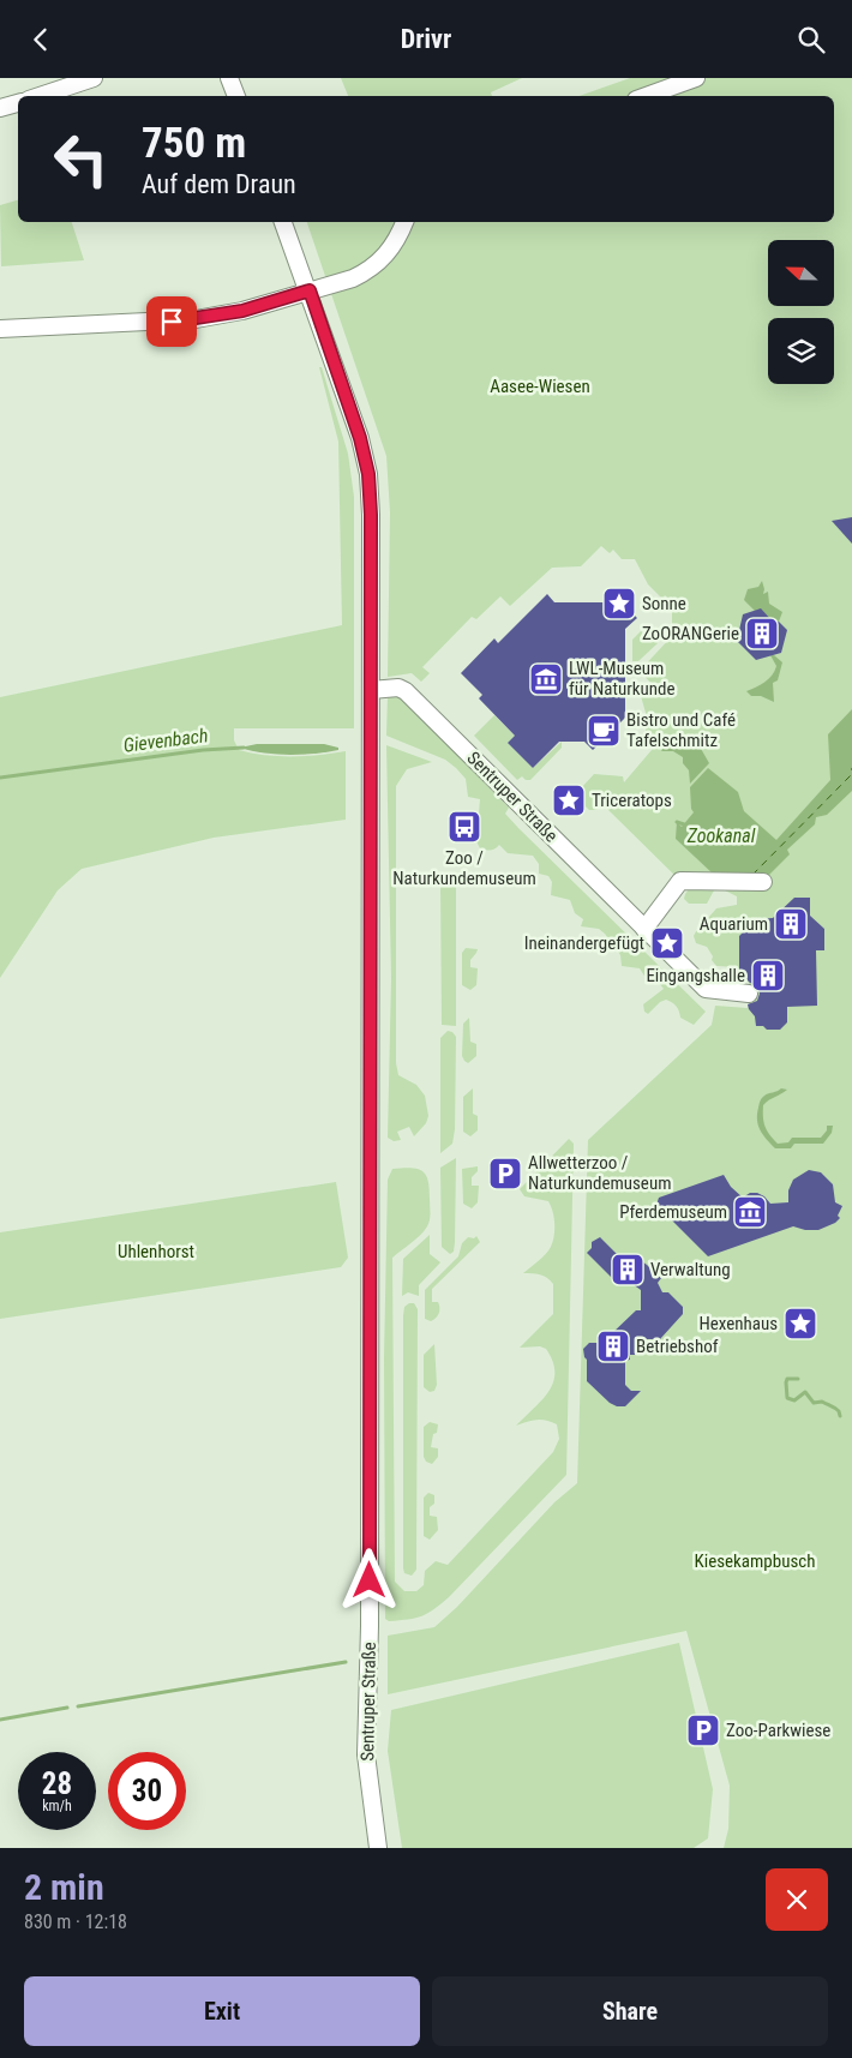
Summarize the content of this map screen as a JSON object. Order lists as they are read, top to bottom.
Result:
{
  "streets": {
    "street": ["Sentruper Straße"]
  },
  "water": ["Gievenbach", "Zookanal"],
  "parks": ["Aasee-Wiesen", "Uhlenhorst", "Kiesekampbusch"],
  "places": {
    "place": [
      "Sonne",
      "Triceratops",
      "Ineinandergefügt",
      "Hexenhaus"
    ],
    "building": [
      "ZoORANGerie",
      "Aquarium",
      "Eingangshalle",
      "Verwaltung",
      "Betriebshof"
    ],
    "museum": ["LWL-Museum für Naturkunde", "Pferdemuseum"],
    "cafe": ["Bistro und Café Tafelschmitz"],
    "bus stop": ["Zoo / Naturkundemuseum"],
    "parking": ["Allwetterzoo / Naturkundemuseum", "Zoo-Parkwiese"]
  },
  "north": "left",
  "page": {
    "header": "Drivr",
    "turn": ["750 m", "Auf dem Draun"],
    "speed": "28 km/h",
    "limit": "30",
    "heading": ["2 min", "830 m · 12:18"],
    "buttons": ["Exit", "Share"]
  }
}
